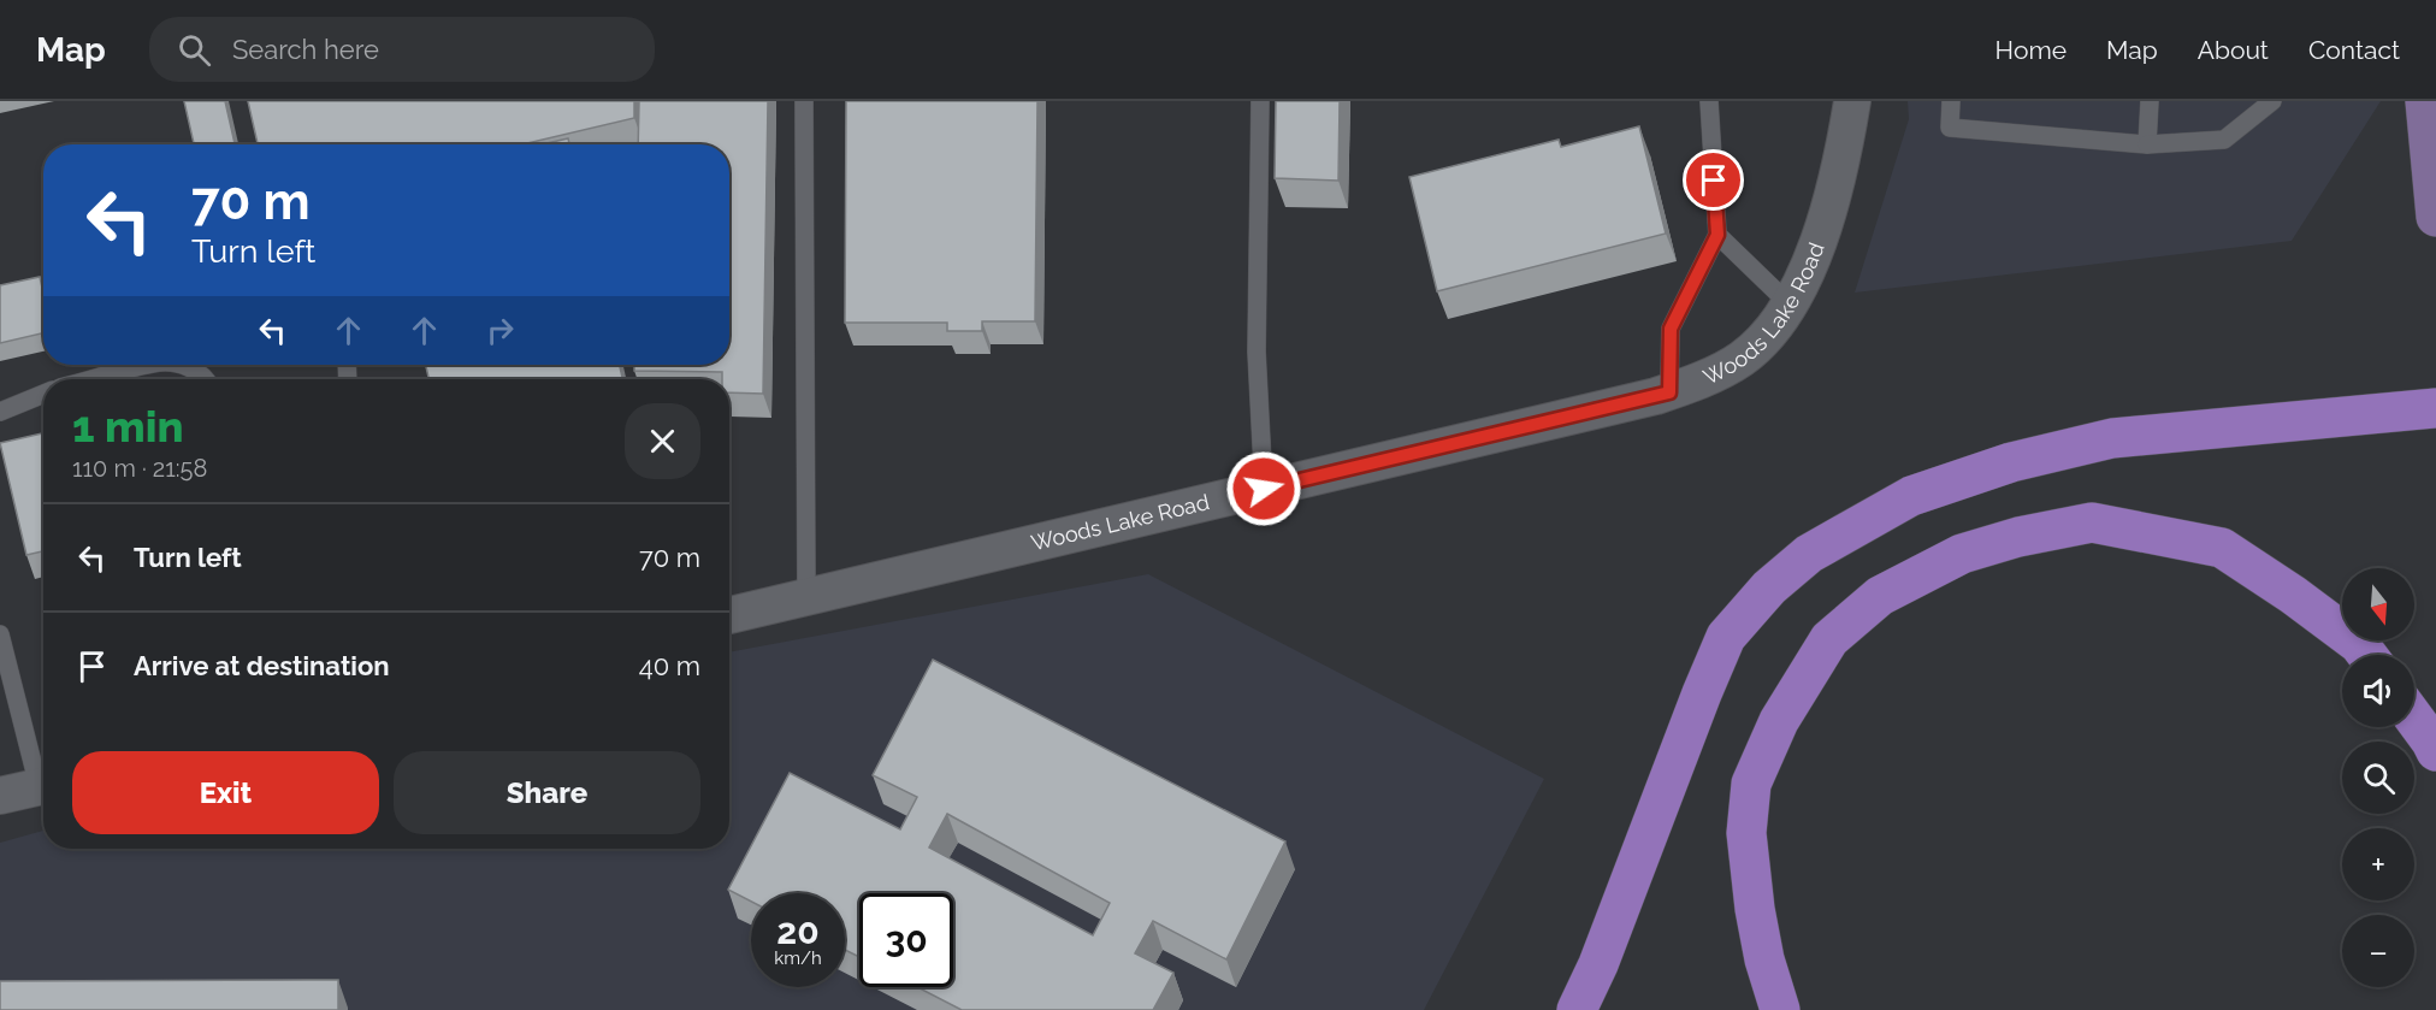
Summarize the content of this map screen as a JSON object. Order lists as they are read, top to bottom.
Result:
{
  "streets": {
    "street": ["Woods Lake Road"]
  },
  "north": "bottom",
  "page": {
    "header": "Map",
    "search": "Search here",
    "nav": [
      "Home",
      "Map",
      "About",
      "Contact"
    ],
    "turn": ["70 m", "Turn left"],
    "heading": ["1 min", "110 m · 21:58"],
    "list": [
      {
        "name": "Turn left",
        "value": "70 m"
      },
      {
        "name": "Arrive at destination",
        "value": "40 m"
      }
    ],
    "map_buttons": ["+", "−"],
    "buttons": ["Exit", "Share"],
    "speed": "20 km/h",
    "limit": "30"
  }
}
